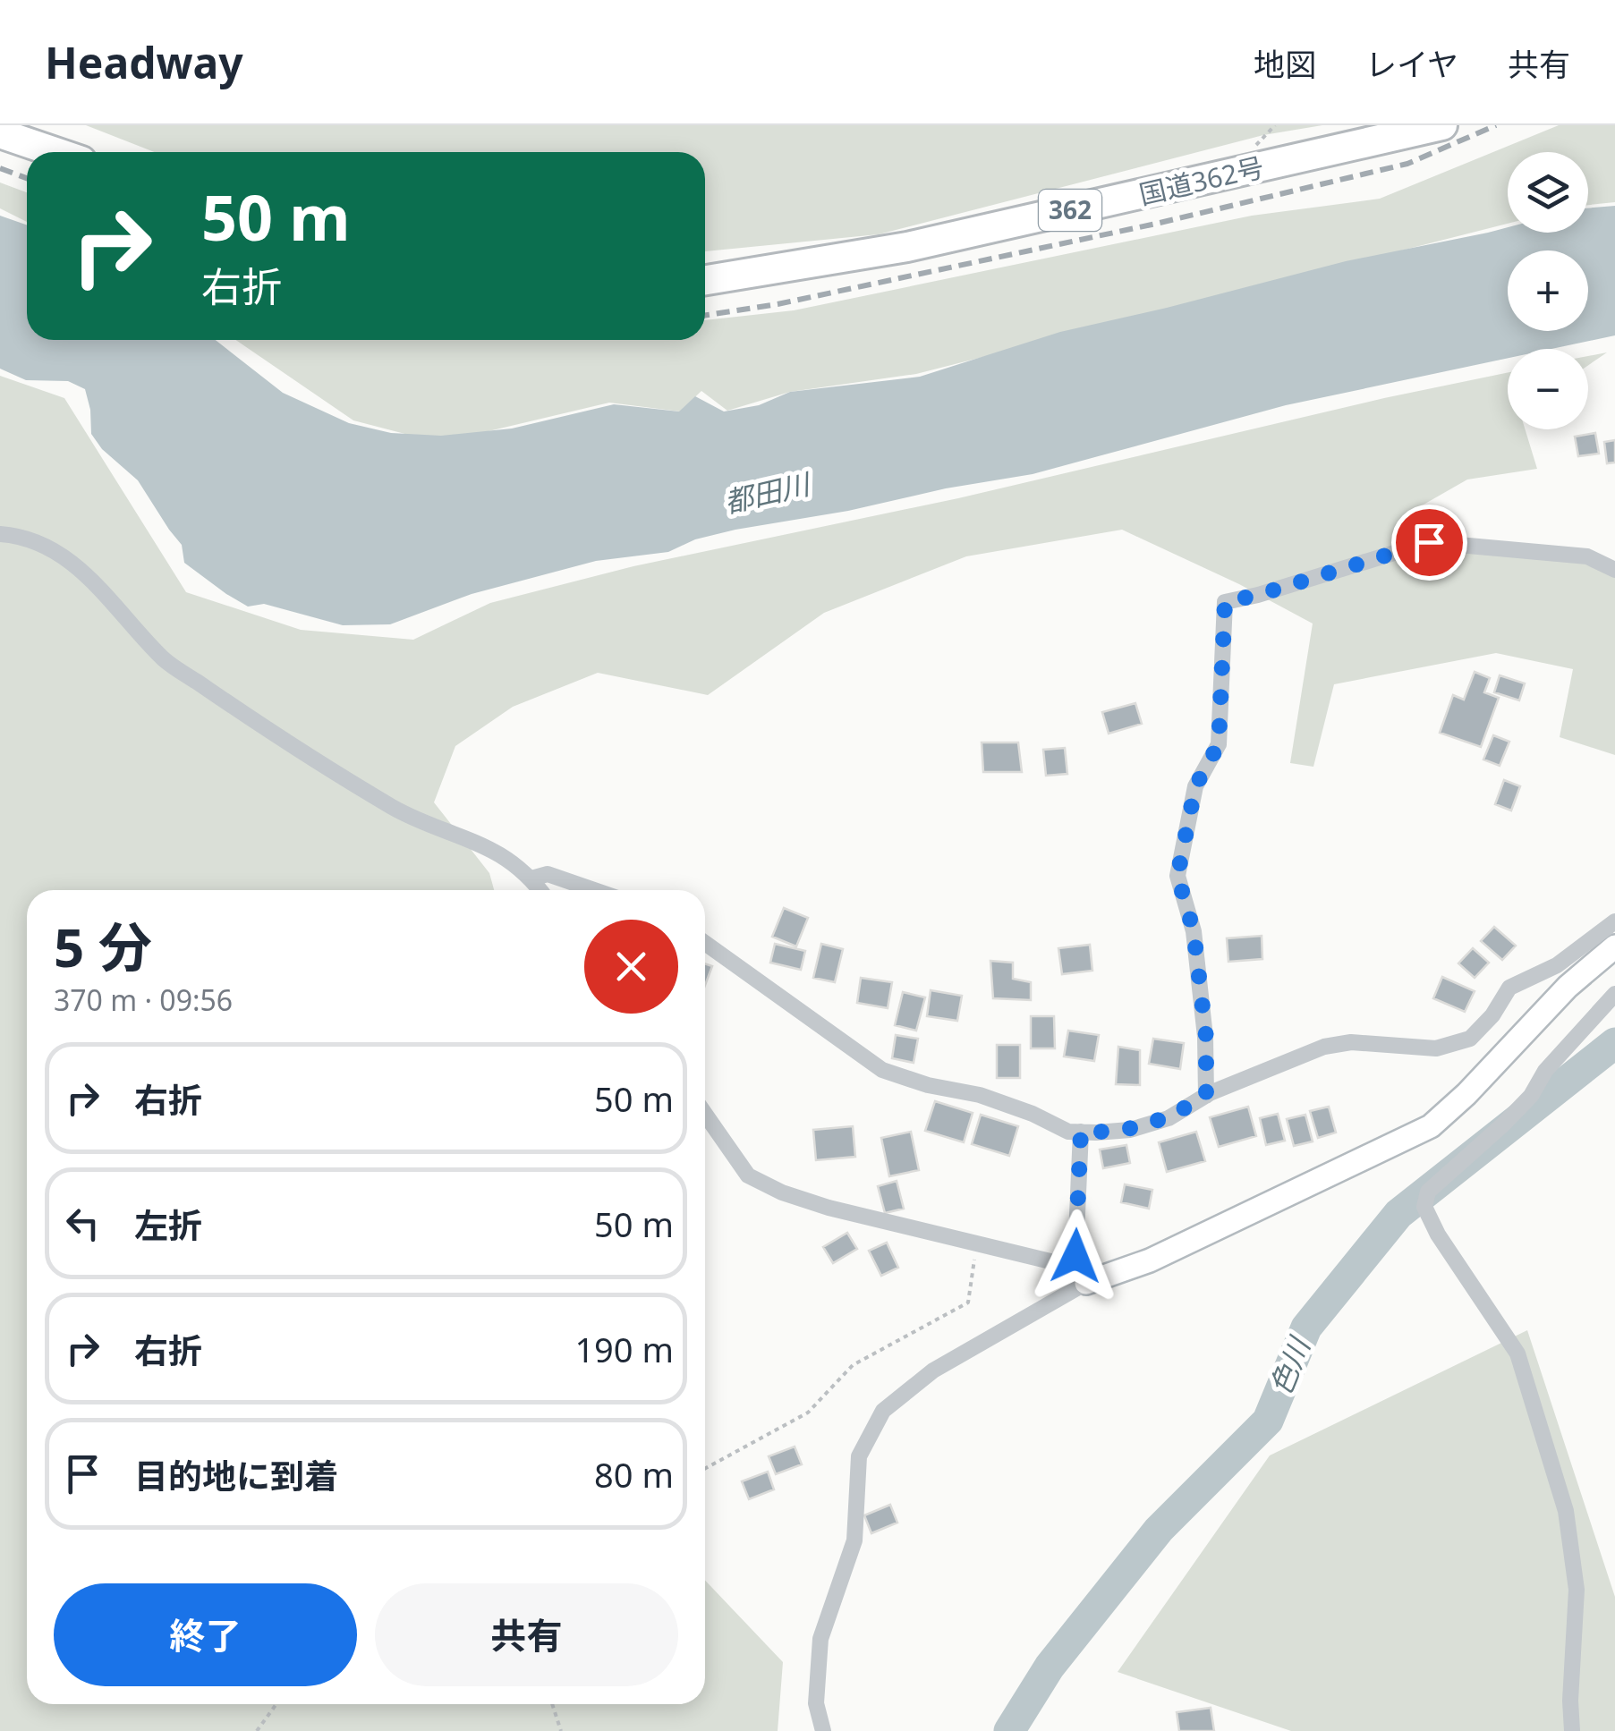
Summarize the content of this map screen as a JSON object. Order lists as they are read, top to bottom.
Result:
{
  "streets": {
    "highway": ["国道362号", "362"]
  },
  "water": ["都田川", "色川"],
  "page": {
    "header": "Headway",
    "nav": ["地図", "レイヤ", "共有"],
    "map_buttons": ["+", "−"],
    "turn": ["50 m", "右折"],
    "heading": ["5 分", "370 m · 09:56"],
    "list": [
      {
        "name": "右折",
        "value": "50 m"
      },
      {
        "name": "左折",
        "value": "50 m"
      },
      {
        "name": "右折",
        "value": "190 m"
      },
      {
        "name": "目的地に到着",
        "value": "80 m"
      }
    ],
    "buttons": ["終了", "共有"]
  }
}
